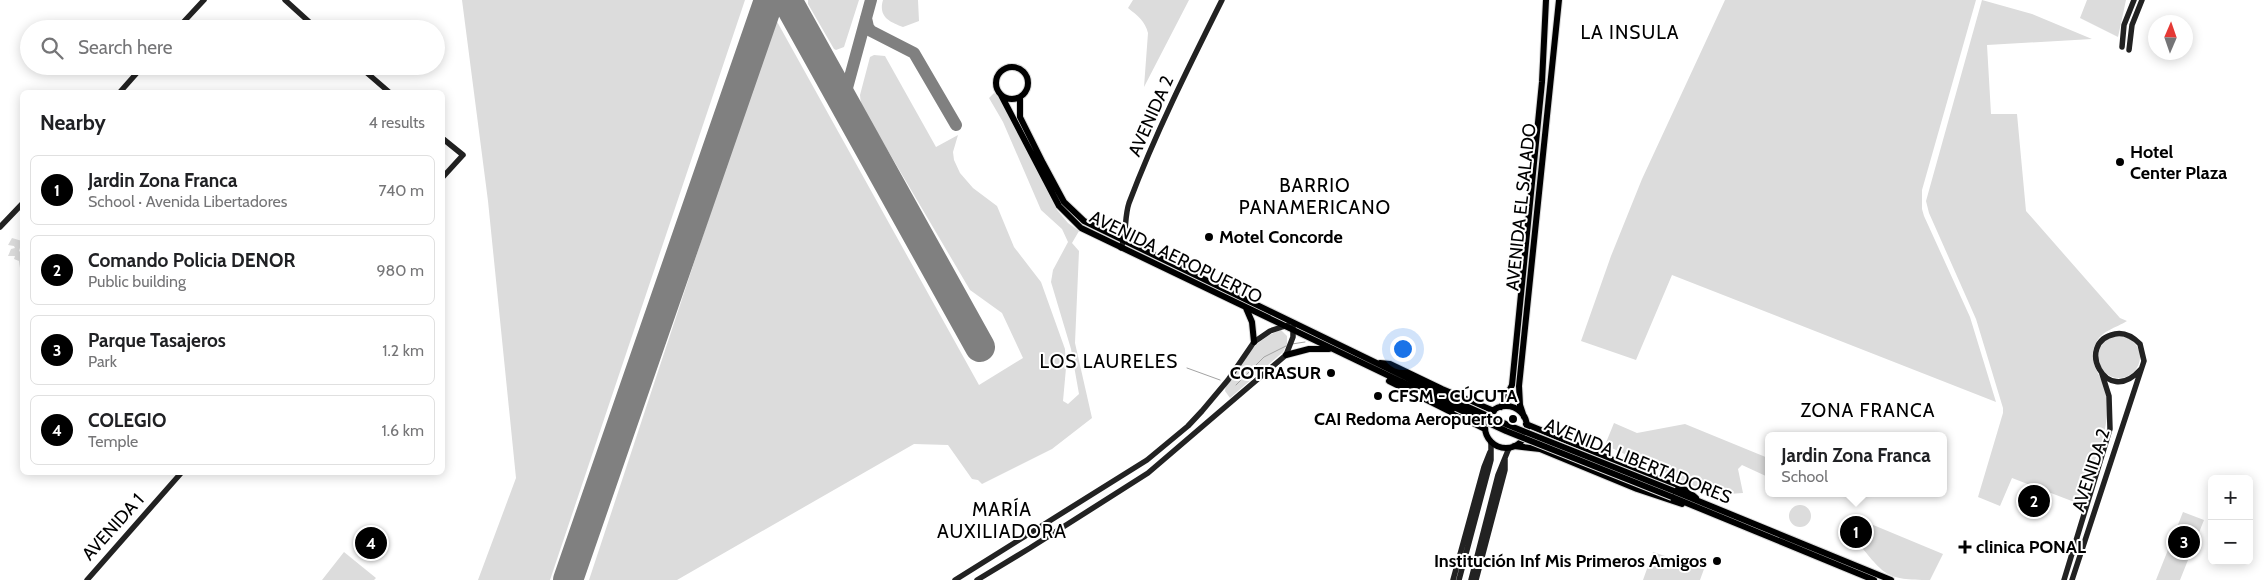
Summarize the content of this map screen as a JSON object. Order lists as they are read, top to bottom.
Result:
{
  "streets": {
    "main road": ["AVENIDA EL SALADO", "AVENIDA AEROPUERTO", "AVENIDA LIBERTADORES"],
    "street": ["AVENIDA 2", "AVENIDA 1"]
  },
  "crossings": [
    ["AVENIDA 2", "AVENIDA AEROPUERTO"],
    ["AVENIDA AEROPUERTO", "AVENIDA LIBERTADORES"]
  ],
  "districts": [
    "LA INSULA",
    "BARRIO PANAMERICANO",
    "LOS LAURELES",
    "ZONA FRANCA",
    "MARÍA AUXILIADORA"
  ],
  "places": {
    "other": [
      "Hotel Center Plaza",
      "Motel Concorde",
      "COTRASUR",
      "CFSM - CÚCUTA",
      "CAI Redoma Aeropuerto",
      "Institución Inf Mis Primeros Amigos"
    ],
    "health": ["clinica PONAL"]
  },
  "north": "top",
  "page": {
    "search": "Search here",
    "heading": ["Nearby", "4 results"],
    "list": [
      {
        "mark": "1",
        "name": "Jardin Zona Franca",
        "note": "School · Avenida Libertadores",
        "value": "740 m"
      },
      {
        "mark": "2",
        "name": "Comando Policia DENOR",
        "note": "Public building",
        "value": "980 m"
      },
      {
        "mark": "3",
        "name": "Parque Tasajeros",
        "note": "Park",
        "value": "1.2 km"
      },
      {
        "mark": "4",
        "name": "COLEGIO",
        "note": "Temple",
        "value": "1.6 km"
      }
    ],
    "popup": ["Jardin Zona Franca", "School"],
    "map_buttons": ["+", "−"],
    "pins": [
      "2",
      "1",
      "3",
      "4"
    ]
  }
}
